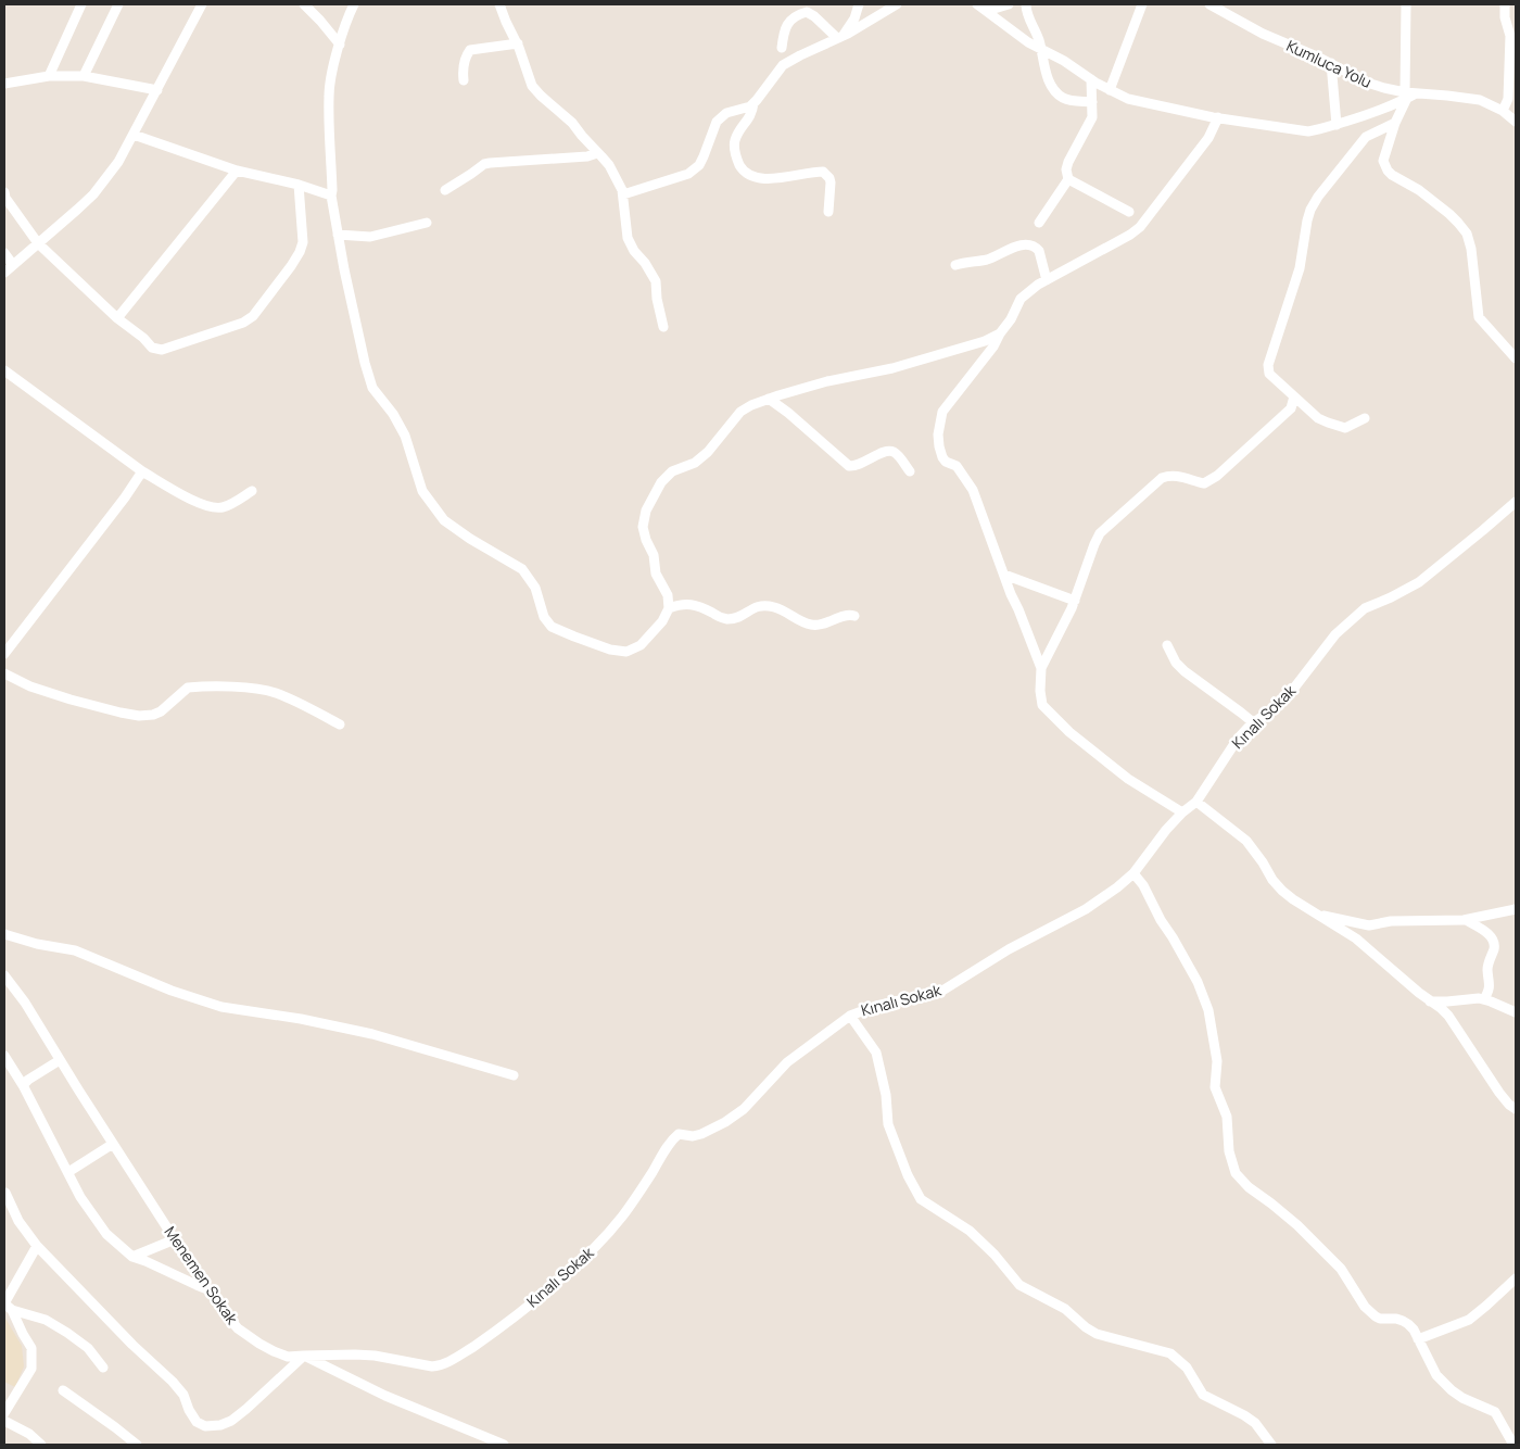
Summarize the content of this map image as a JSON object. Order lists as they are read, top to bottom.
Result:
{
  "streets": {
    "street": ["Kumluca Yolu", "Kınalı Sokak", "Menemen Sokak"]
  },
  "crossings": [
    ["Kınalı Sokak", "Menemen Sokak"]
  ]
}
